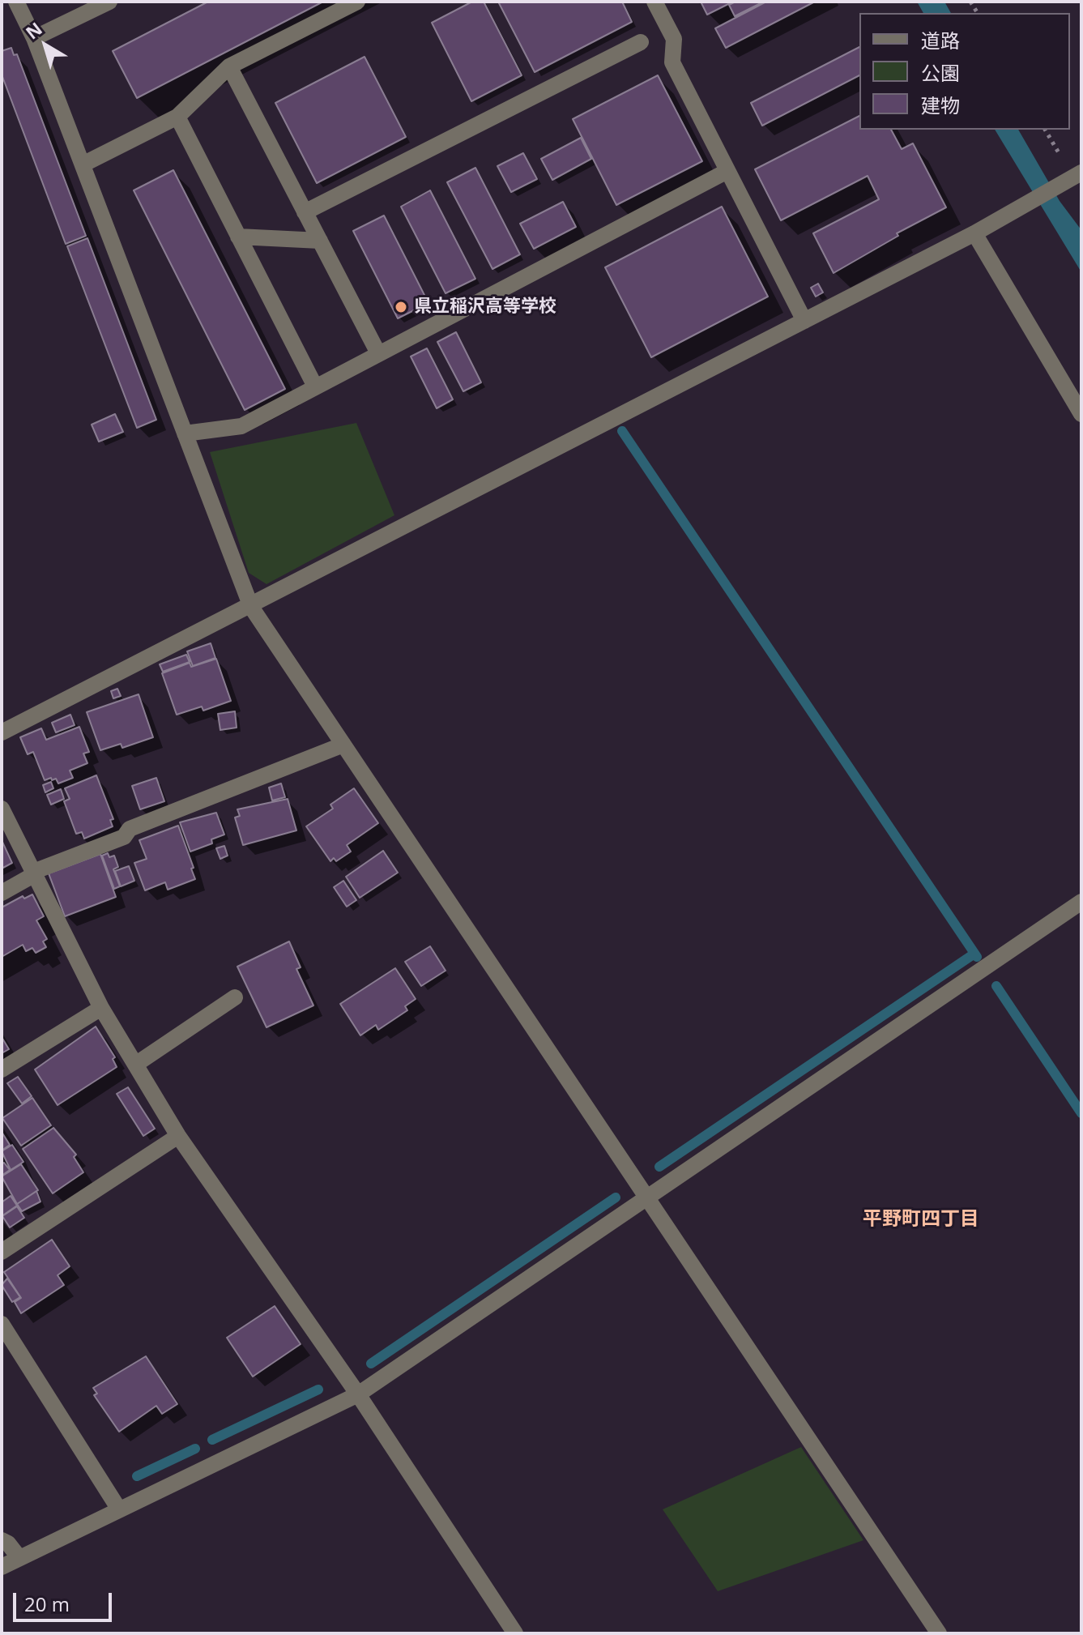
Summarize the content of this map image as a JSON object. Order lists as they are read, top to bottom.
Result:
{
  "districts": ["平野町四丁目"],
  "places": ["県立稲沢高等学校"],
  "legend": ["道路", "公園", "建物"],
  "scale_bar": "20 m",
  "north": "top left"
}
